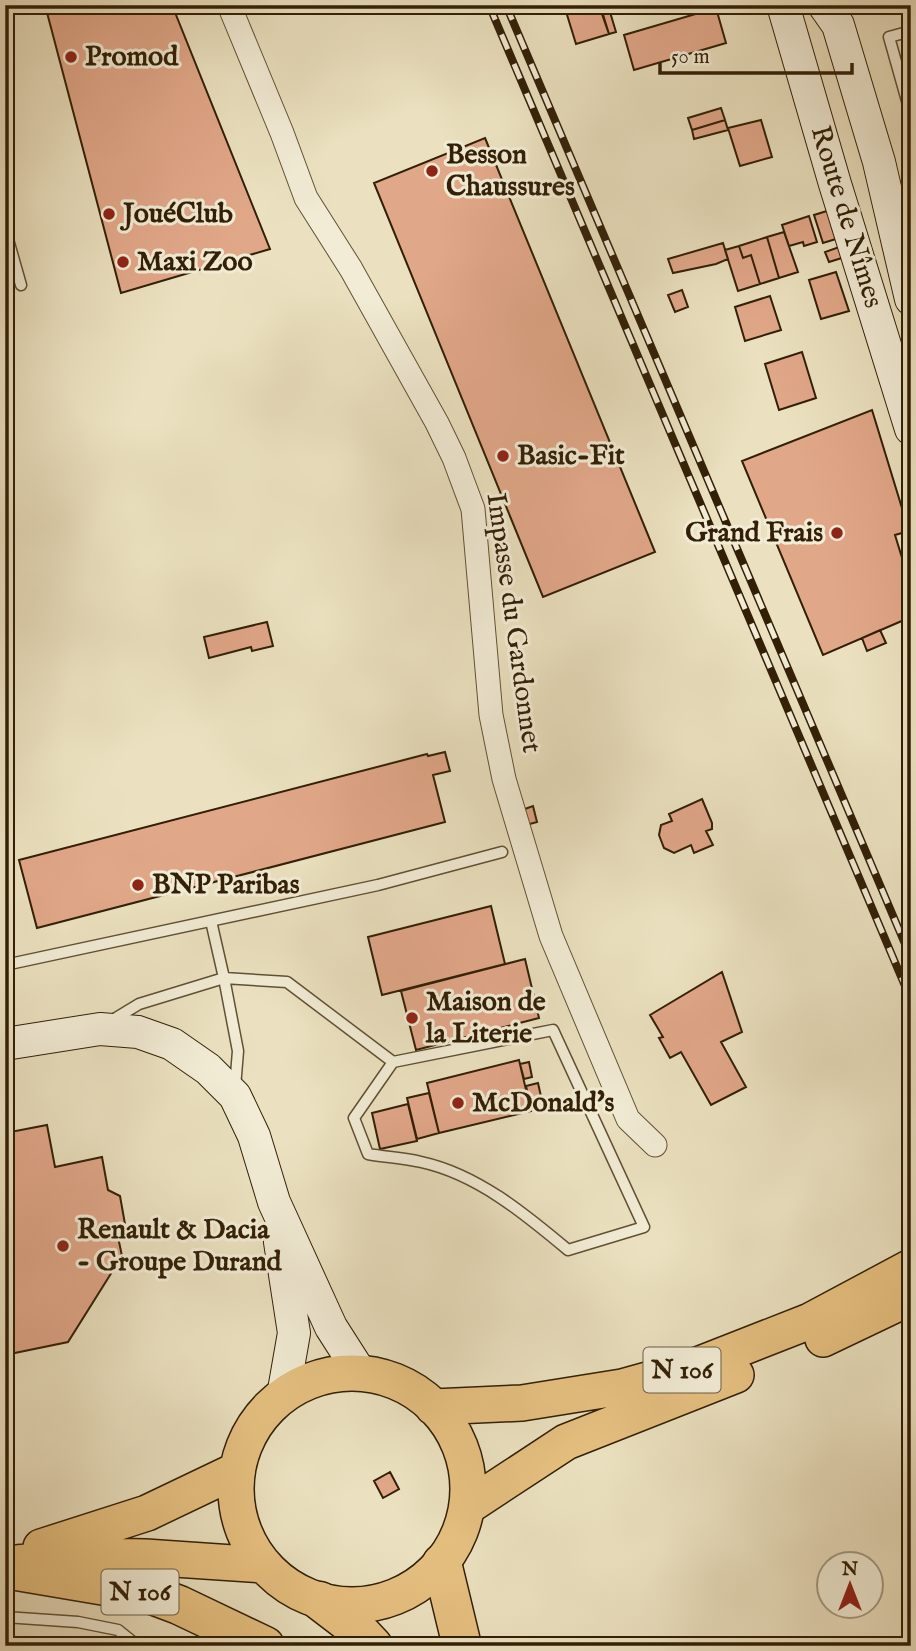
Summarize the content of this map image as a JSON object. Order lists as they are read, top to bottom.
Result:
{
  "streets": {
    "highway": ["N 106"],
    "street": ["Route de Nîmes", "Impasse du Gardonnet"]
  },
  "places": [
    "Promod",
    "Besson Chaussures",
    "JouéClub",
    "Maxi Zoo",
    "Basic-Fit",
    "Grand Frais",
    "BNP Paribas",
    "Maison de la Literie",
    "McDonald's",
    "Renault & Dacia - Groupe Durand"
  ],
  "scale_bar": "50 m",
  "north": "top"
}
